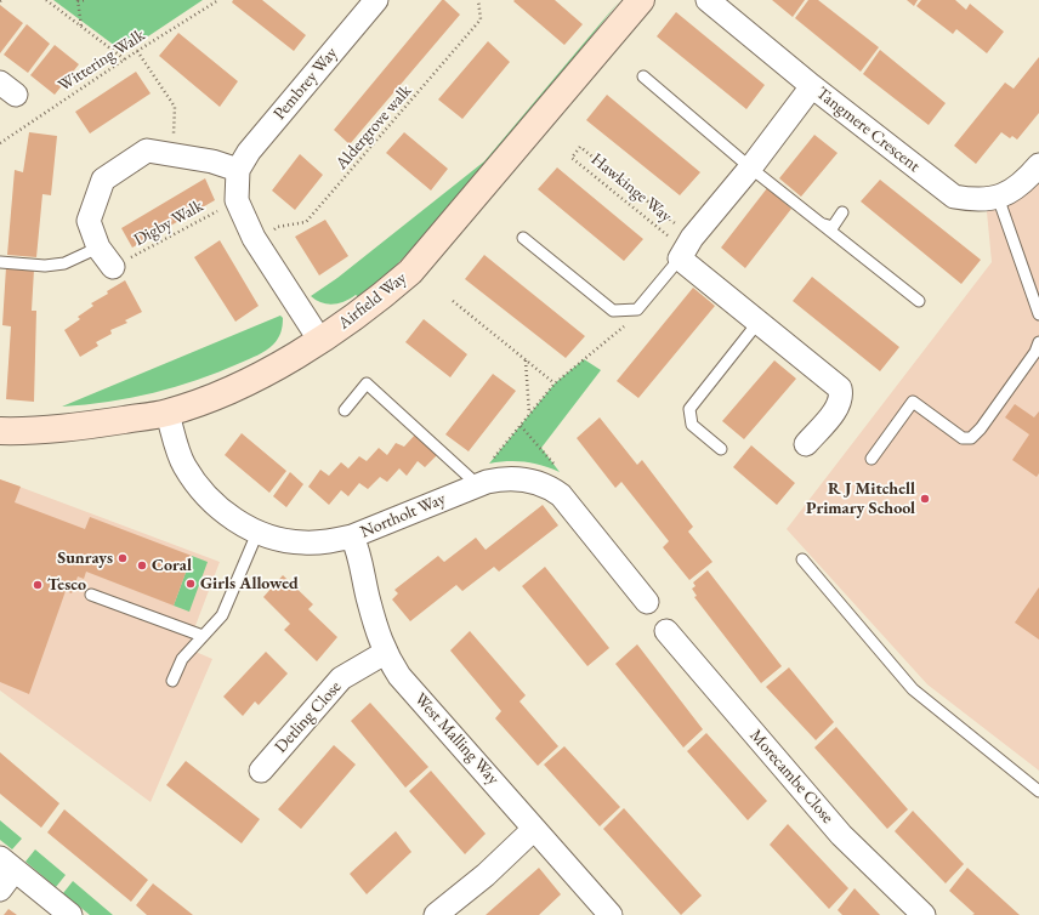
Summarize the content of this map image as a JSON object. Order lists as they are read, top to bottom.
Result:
{
  "streets": {
    "street": [
      "Pembrey Way",
      "Tangmere Crescent",
      "Airfield Way",
      "Northolt Way",
      "Detling Close",
      "West Malling Way",
      "Morecambe Close"
    ],
    "path": [
      "Wittering Walk",
      "Aldergrove walk",
      "Hawkinge Way",
      "Digby Walk"
    ]
  },
  "crossings": [
    ["Pembrey Way", "Aldergrove walk"],
    ["Pembrey Way", "Digby Walk"],
    ["Pembrey Way", "Airfield Way"],
    ["Airfield Way", "Northolt Way"],
    ["Northolt Way", "West Malling Way"],
    ["Detling Close", "West Malling Way"]
  ],
  "places": [
    "R J Mitchell Primary School",
    "Sunrays",
    "Coral",
    "Girls Allowed",
    "Tesco"
  ]
}
